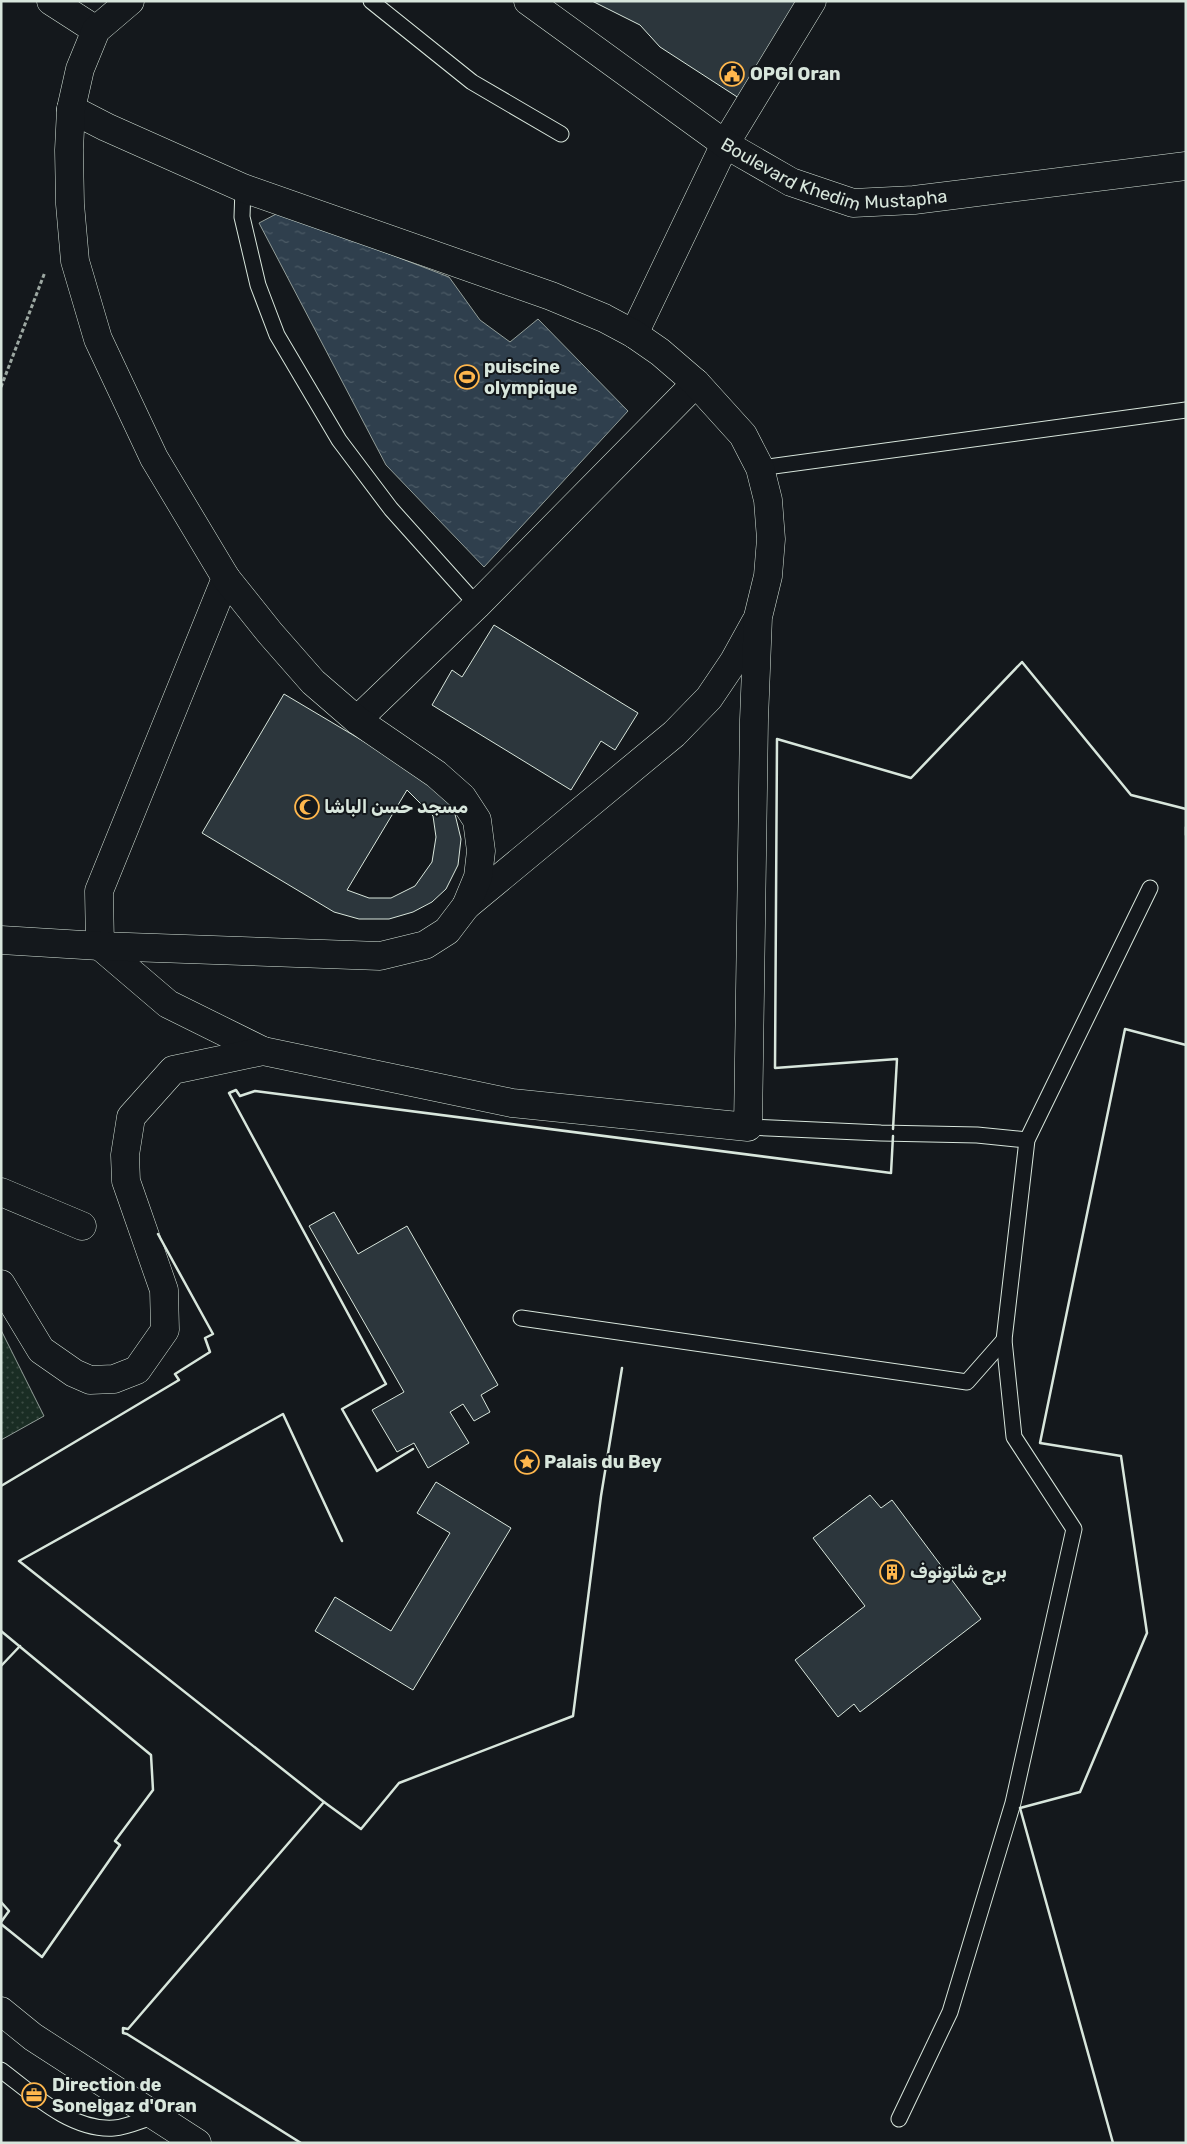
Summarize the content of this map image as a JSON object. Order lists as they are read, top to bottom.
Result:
{
  "streets": {
    "street": ["Boulevard Khedim Mustapha"]
  },
  "places": {
    "public building": ["OPGI Oran"],
    "sports": ["puiscine olympique"],
    "mosque": ["مسجد حسن الباشا"],
    "place": ["Palais du Bey"],
    "building": ["برج شاتونوف"],
    "office": ["Direction de Sonelgaz d'Oran"]
  }
}
